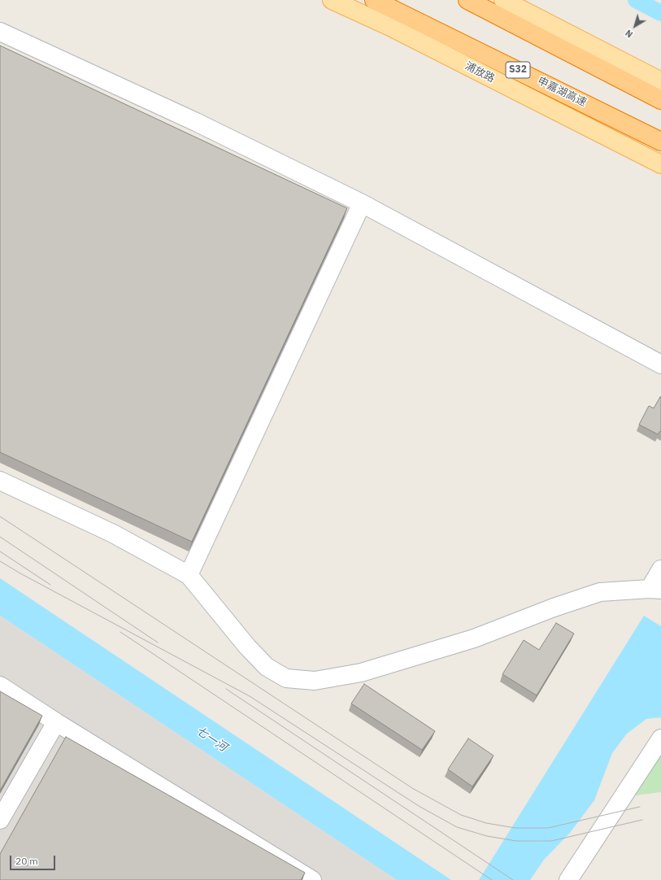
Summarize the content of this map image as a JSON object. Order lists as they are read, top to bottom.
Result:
{
  "streets": {
    "highway": ["S32", "申嘉湖高速"],
    "main road": ["浦放路"]
  },
  "water": ["七一河"],
  "scale_bar": "20 m",
  "north": "bottom left"
}
